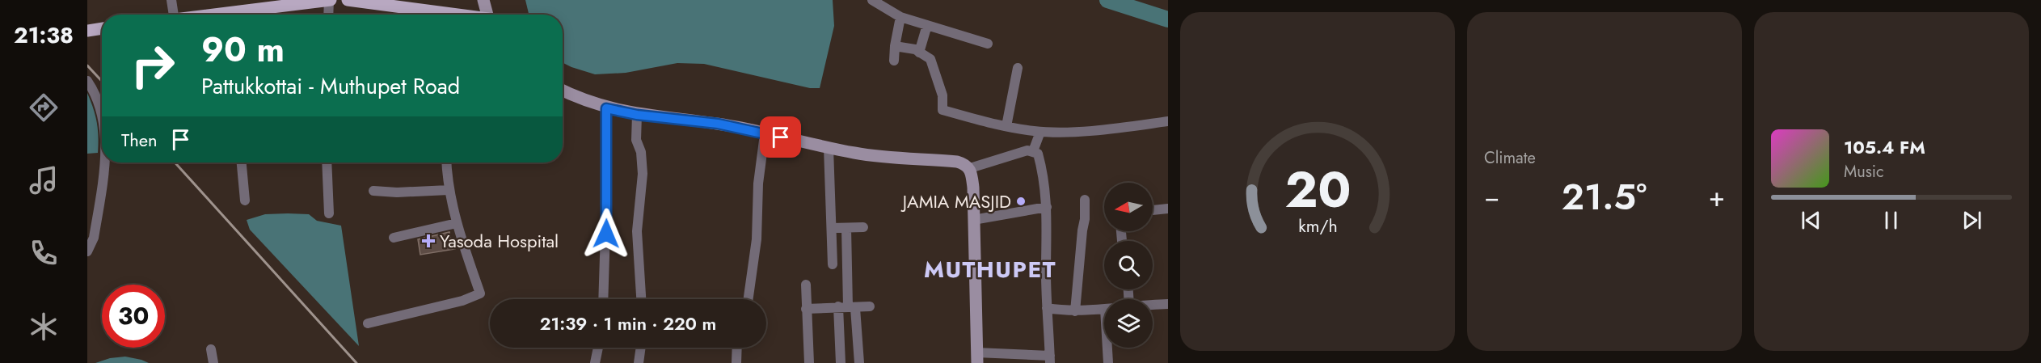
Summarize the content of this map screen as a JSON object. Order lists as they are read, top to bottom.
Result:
{
  "districts": ["MUTHUPET"],
  "places": {
    "other": ["JAMIA MASJID"],
    "health": ["Yasoda Hospital"]
  },
  "north": "left",
  "page": {
    "tabs": "21:38",
    "tile": "Climate",
    "turn": ["90 m", "Pattukkottai - Muthupet Road"],
    "then": "Then",
    "song": ["105.4 FM", "Music"],
    "heat": ["−", "21.5°", "+"],
    "limit": "30",
    "trip": "21:39 · 1 min · 220 m",
    "gauge": ["20", "km/h"]
  }
}
